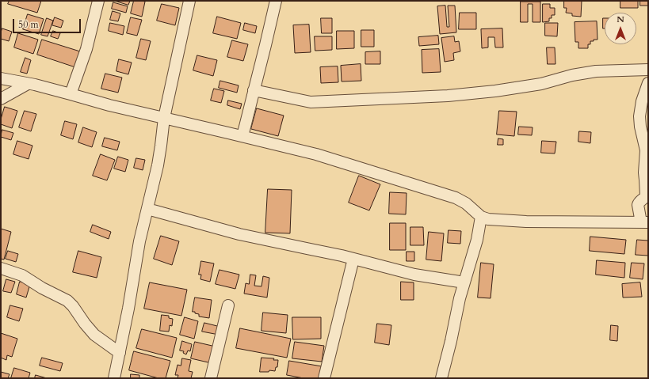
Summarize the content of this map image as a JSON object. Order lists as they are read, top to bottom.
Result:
{
  "scale_bar": "50 m",
  "north": "top"
}
